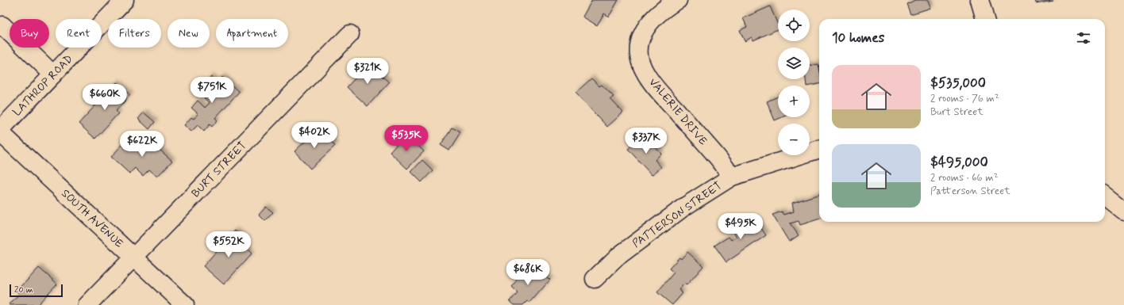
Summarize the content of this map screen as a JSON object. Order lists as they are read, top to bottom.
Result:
{
  "streets": {
    "main road": [
      "LATHROP ROAD",
      "VALERIE DRIVE",
      "BURT STREET",
      "PATTERSON STREET",
      "SOUTH AVENUE"
    ]
  },
  "crossings": [
    ["VALERIE DRIVE", "PATTERSON STREET"],
    ["BURT STREET", "SOUTH AVENUE"]
  ],
  "scale_bar": "20 m",
  "page": {
    "map_buttons": ["+", "−"],
    "chip": [
      "Buy",
      "Rent",
      "Filters",
      "New",
      "Apartment"
    ],
    "heading": "10 homes",
    "list": [
      {
        "name": "$535,000",
        "note": "2 rooms · 76 m² · Burt Street"
      },
      {
        "name": "$495,000",
        "note": "2 rooms · 66 m² · Patterson Street"
      }
    ],
    "price": [
      "$321K",
      "$751K",
      "$660K",
      "$402K",
      "$535K",
      "$337K",
      "$622K",
      "$495K",
      "$552K",
      "$686K"
    ],
    "scale": "20 m"
  }
}
